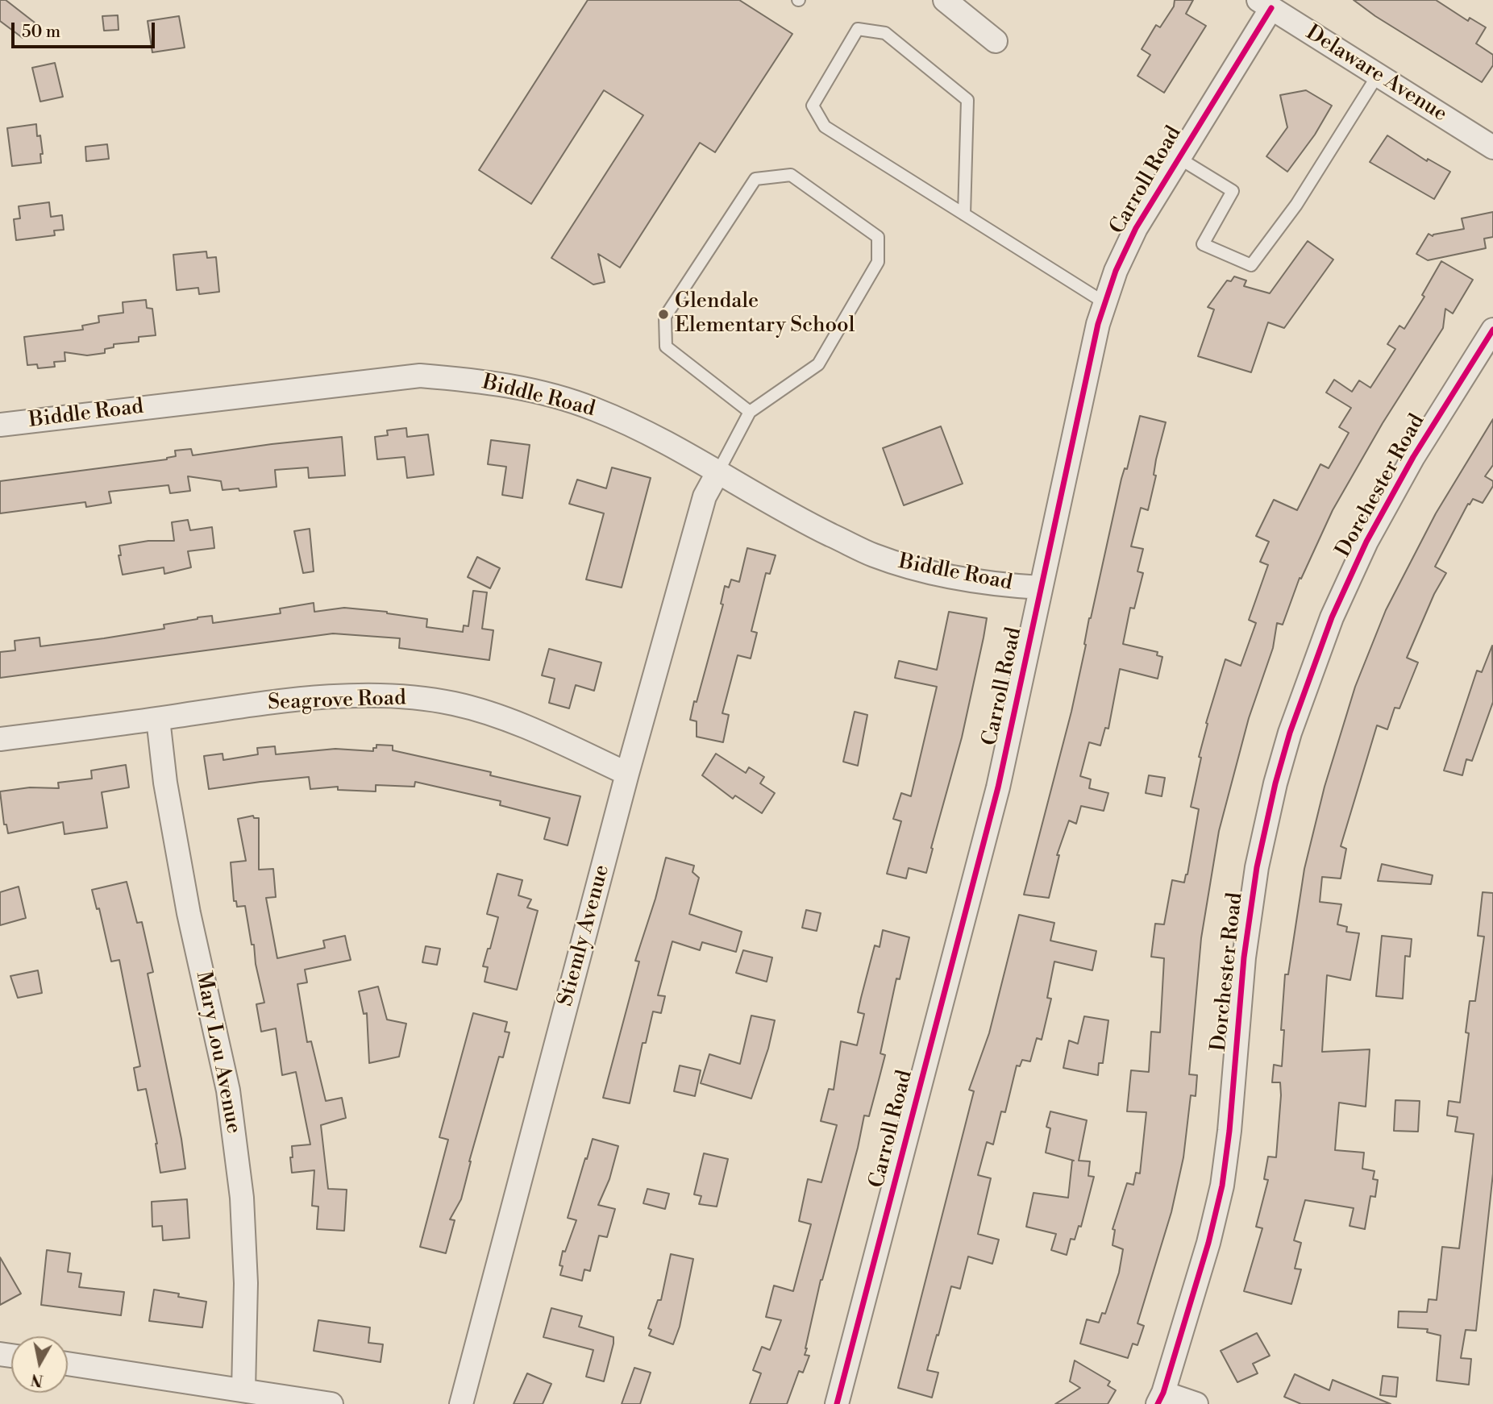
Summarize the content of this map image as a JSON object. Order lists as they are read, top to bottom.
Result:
{
  "streets": {
    "street": [
      "Delaware Avenue",
      "Carroll Road",
      "Biddle Road",
      "Dorchester Road",
      "Seagrove Road",
      "Stiemly Avenue",
      "Mary Lou Avenue"
    ]
  },
  "crossings": [
    ["Delaware Avenue", "Carroll Road"],
    ["Carroll Road", "Biddle Road"],
    ["Biddle Road", "Stiemly Avenue"],
    ["Seagrove Road", "Stiemly Avenue"],
    ["Seagrove Road", "Mary Lou Avenue"]
  ],
  "places": ["Glendale Elementary School"],
  "scale_bar": "50 m",
  "north": "bottom"
}
